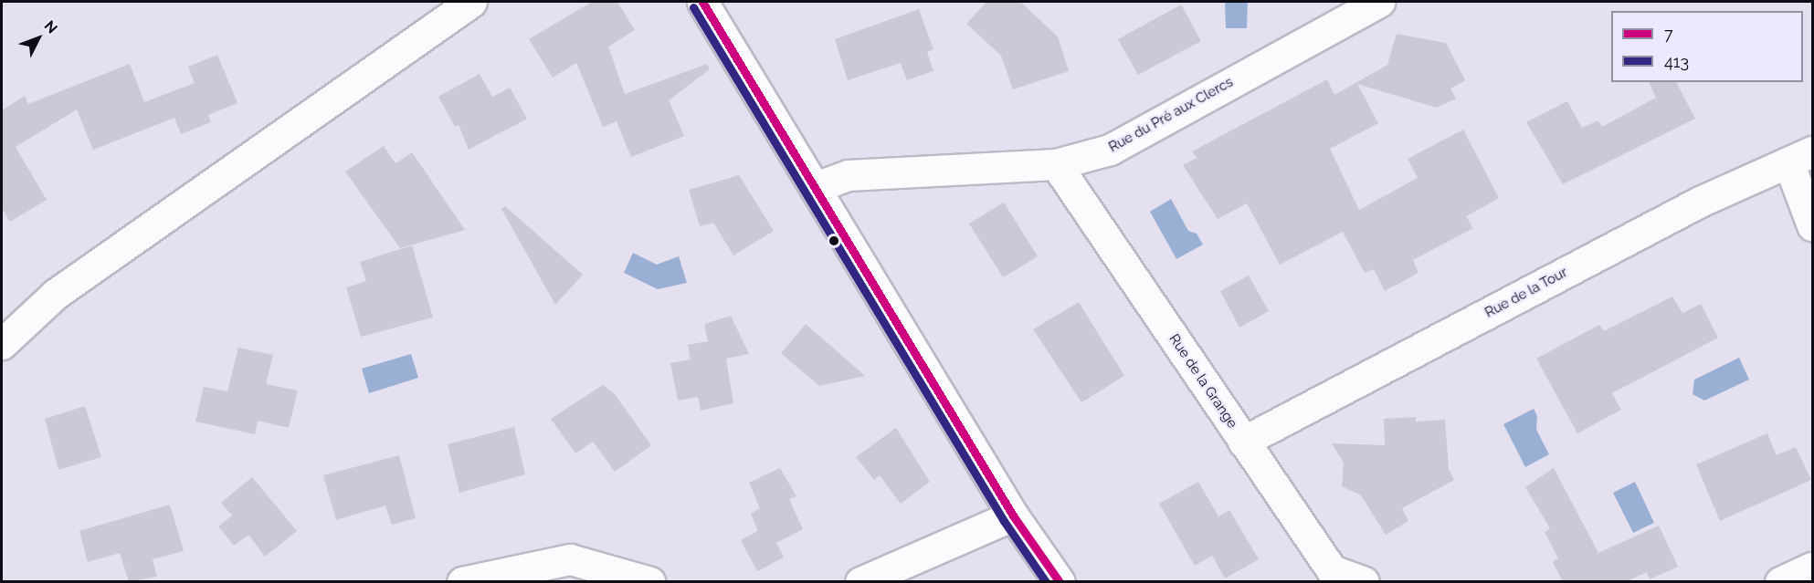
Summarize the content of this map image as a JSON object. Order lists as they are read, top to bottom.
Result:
{
  "streets": {
    "street": ["Rue du Pré aux Clercs", "Rue de la Tour", "Rue de la Grange"]
  },
  "crossings": [
    ["Rue du Pré aux Clercs", "Rue de la Grange"],
    ["Rue de la Tour", "Rue de la Grange"]
  ],
  "lines": ["transit line 7", "transit line 413"],
  "legend": ["7", "413"],
  "north": "top right"
}
